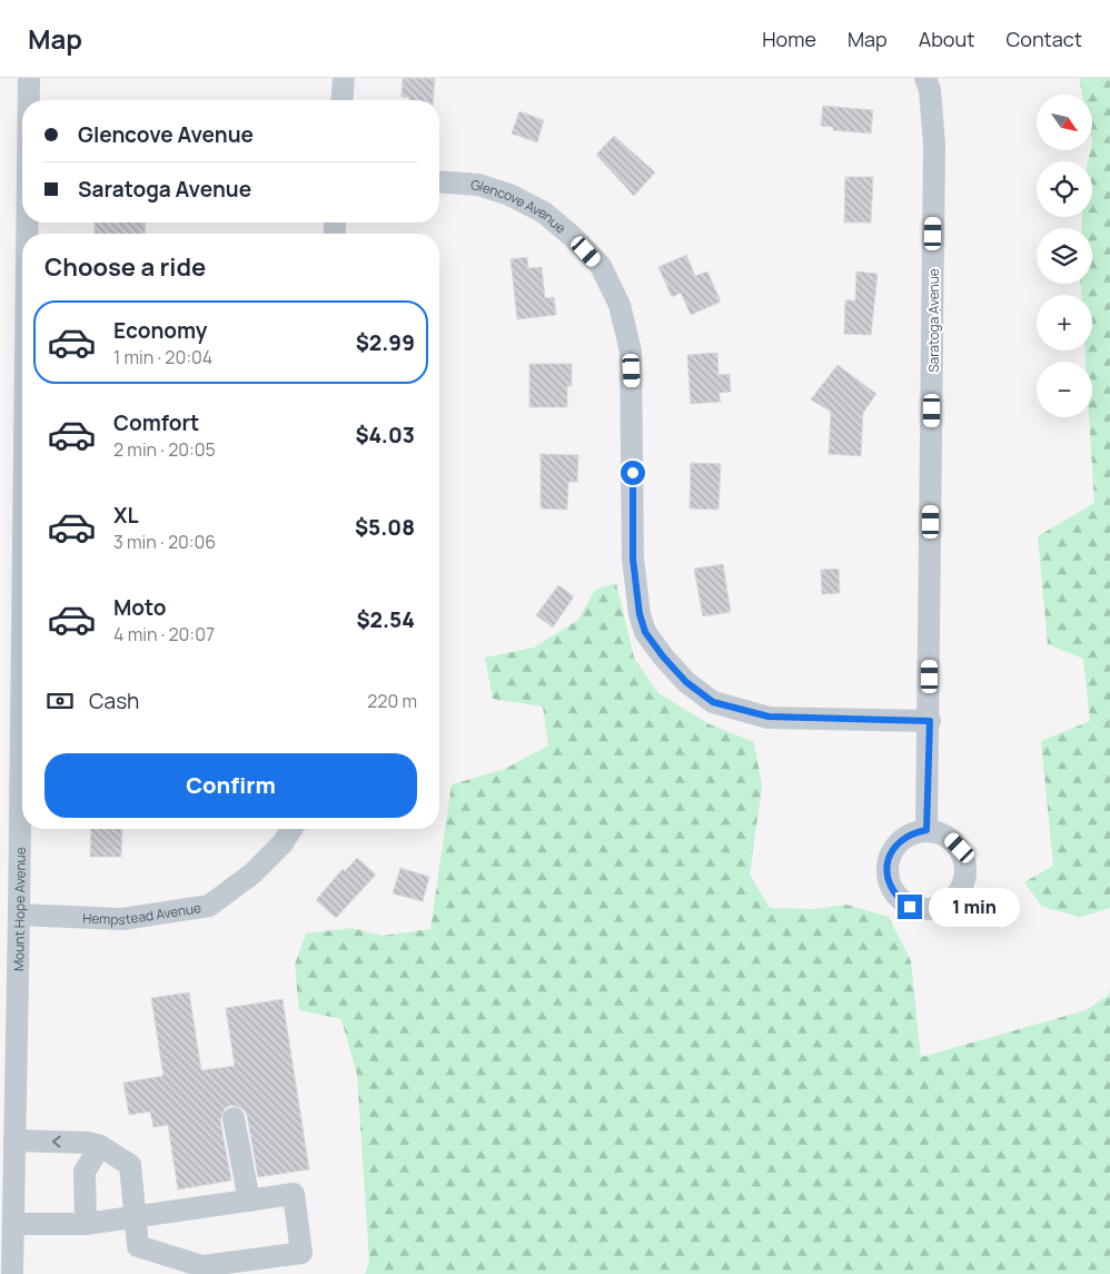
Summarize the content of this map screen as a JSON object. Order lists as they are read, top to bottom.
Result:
{
  "streets": {
    "street": [
      "Glencove Avenue",
      "Saratoga Avenue",
      "Mount Hope Avenue",
      "Hempstead Avenue"
    ]
  },
  "crossings": [
    ["Glencove Avenue", "Saratoga Avenue"],
    ["Mount Hope Avenue", "Hempstead Avenue"]
  ],
  "north": "bottom right",
  "page": {
    "header": "Map",
    "nav": [
      "Home",
      "Map",
      "About",
      "Contact"
    ],
    "map_buttons": ["+", "−"],
    "banner": ["Glencove Avenue", "Saratoga Avenue"],
    "heading": "Choose a ride",
    "list": [
      {
        "name": "Economy",
        "note": "1 min · 20:04",
        "value": "$2.99"
      },
      {
        "name": "Comfort",
        "note": "2 min · 20:05",
        "value": "$4.03"
      },
      {
        "name": "XL",
        "note": "3 min · 20:06",
        "value": "$5.08"
      },
      {
        "name": "Moto",
        "note": "4 min · 20:07",
        "value": "$2.54"
      }
    ],
    "pay": ["Cash", "220 m"],
    "buttons": "Confirm",
    "bubble": "1 min"
  }
}
